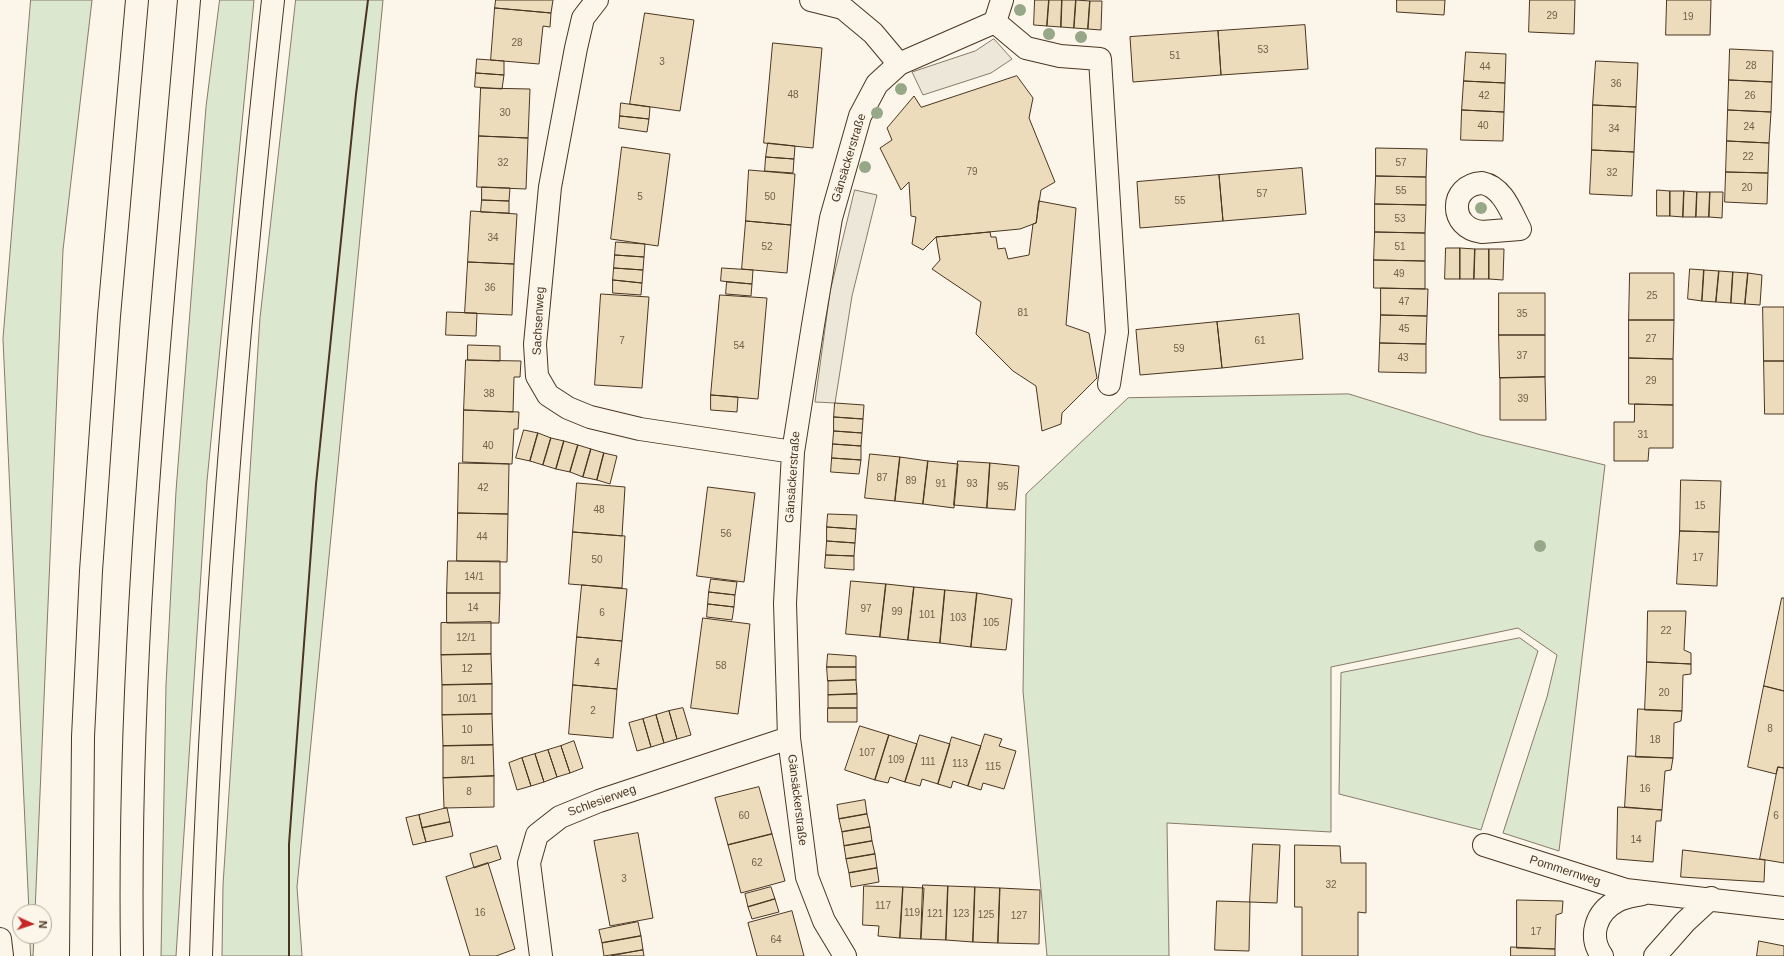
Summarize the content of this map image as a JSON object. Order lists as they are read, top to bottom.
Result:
{
  "streets": {
    "main road": [
      "Gänsäckerstraße",
      "Sachsenweg",
      "Schlesierweg",
      "Pommernweg"
    ]
  },
  "crossings": [
    ["Gänsäckerstraße", "Sachsenweg"],
    ["Gänsäckerstraße", "Schlesierweg"]
  ],
  "house_numbers": [
    "29",
    "19",
    "28",
    "53",
    "51",
    "3",
    "28",
    "44",
    "36",
    "48",
    "42",
    "26",
    "30",
    "40",
    "24",
    "34",
    "22",
    "32",
    "57",
    "79",
    "32",
    "20",
    "55",
    "57",
    "5",
    "50",
    "55",
    "53",
    "34",
    "52",
    "51",
    "49",
    "36",
    "25",
    "47",
    "81",
    "35",
    "45",
    "27",
    "7",
    "61",
    "54",
    "59",
    "37",
    "43",
    "29",
    "38",
    "39",
    "31",
    "40",
    "87",
    "89",
    "91",
    "93",
    "95",
    "42",
    "15",
    "48",
    "56",
    "44",
    "17",
    "50",
    "14/1",
    "14",
    "97",
    "99",
    "6",
    "101",
    "103",
    "105",
    "22",
    "12/1",
    "4",
    "58",
    "12",
    "20",
    "10/1",
    "2",
    "8",
    "10",
    "18",
    "107",
    "109",
    "8/1",
    "111",
    "113",
    "115",
    "16",
    "8",
    "60",
    "6",
    "14",
    "62",
    "3",
    "32",
    "117",
    "16",
    "119",
    "121",
    "123",
    "125",
    "127",
    "17",
    "64"
  ],
  "north": "right"
}
